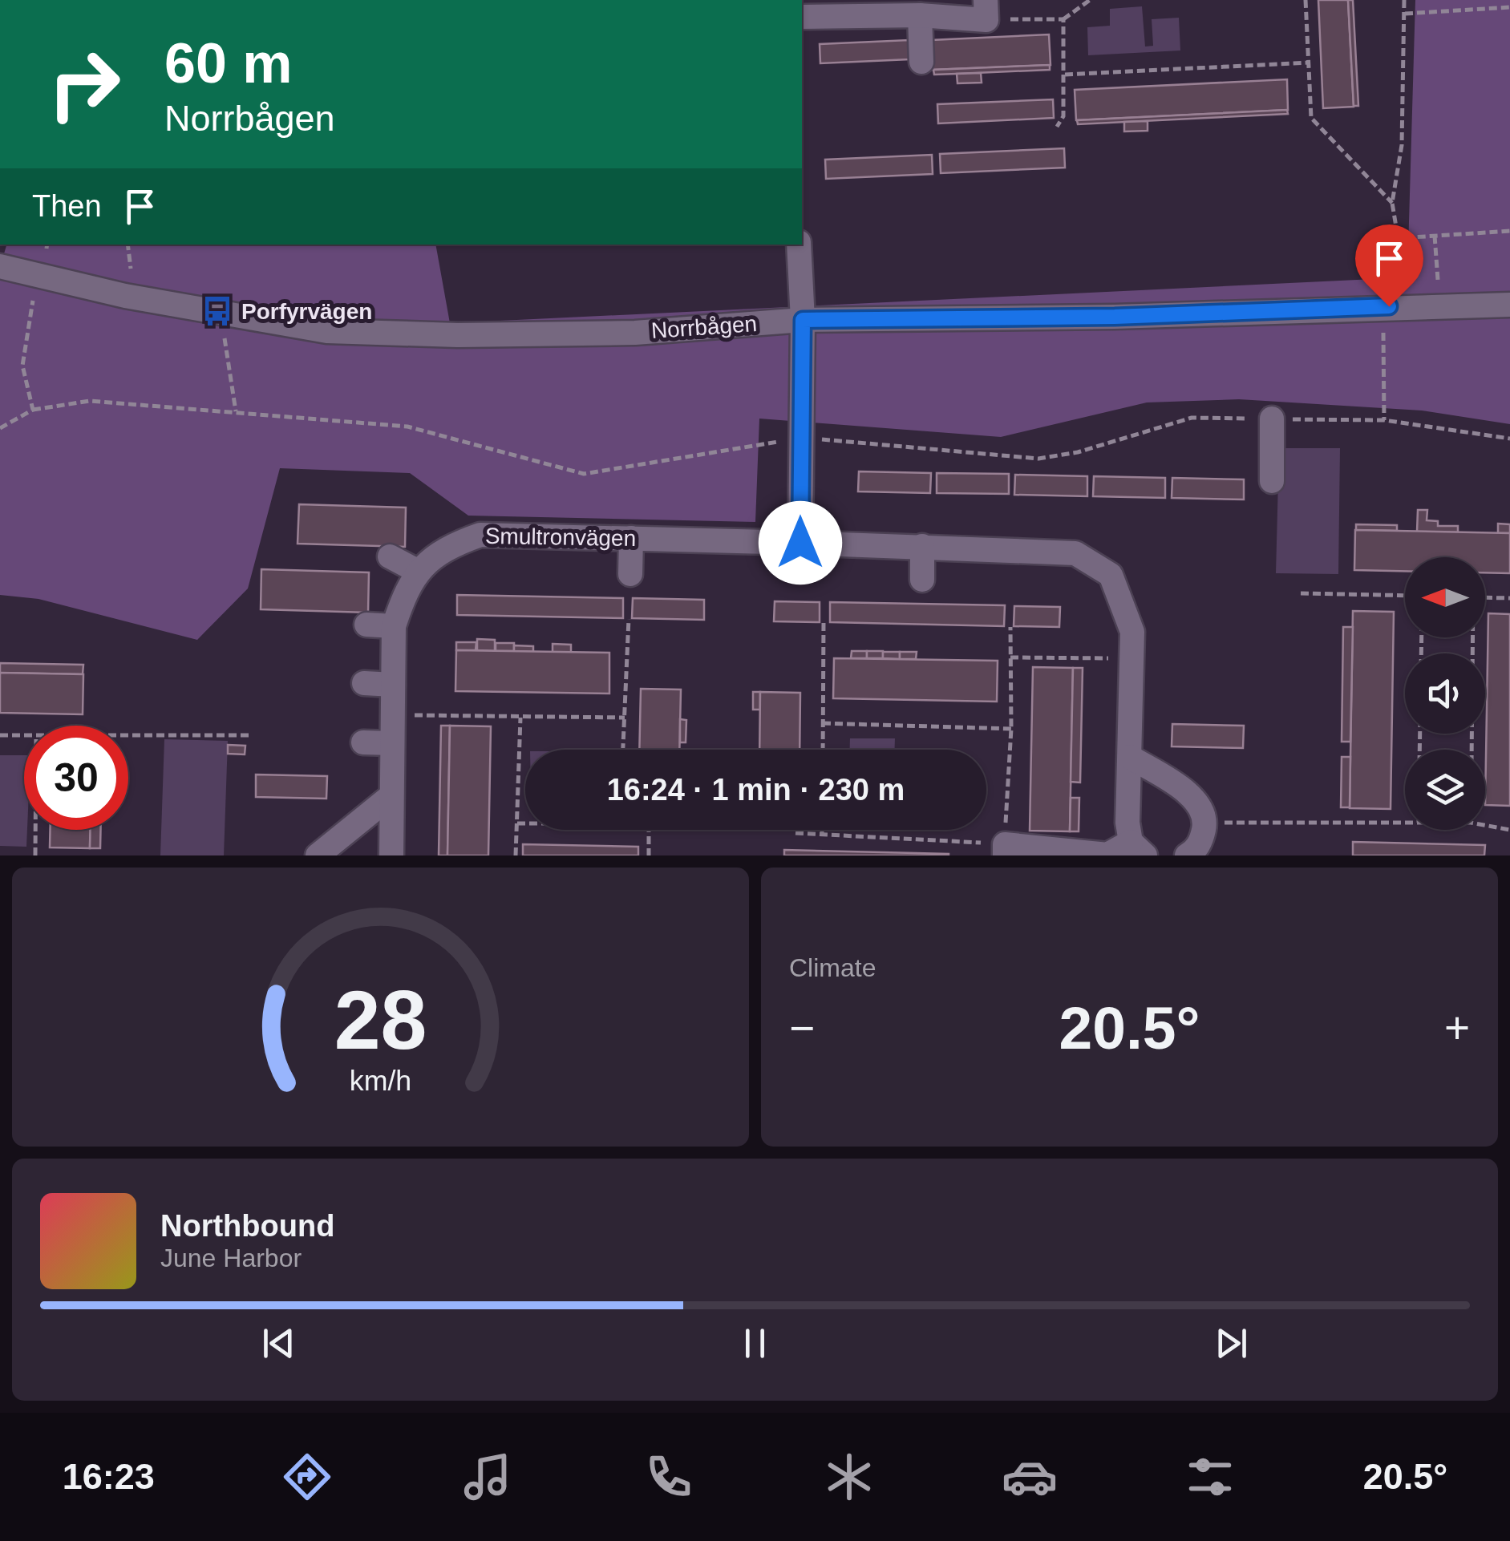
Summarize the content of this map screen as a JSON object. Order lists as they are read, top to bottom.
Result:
{
  "streets": {
    "street": ["Norrbågen", "Smultronvägen"]
  },
  "places": {
    "bus stop": ["Porfyrvägen"]
  },
  "north": "left",
  "page": {
    "turn": ["60 m", "Norrbågen"],
    "then": "Then",
    "limit": "30",
    "trip": "16:24 · 1 min · 230 m",
    "tile": "Climate",
    "heat": ["−", "20.5°", "+"],
    "song": ["Northbound", "June Harbor"],
    "tabs": ["16:23", "20.5°"],
    "gauge": ["28", "km/h"]
  }
}
